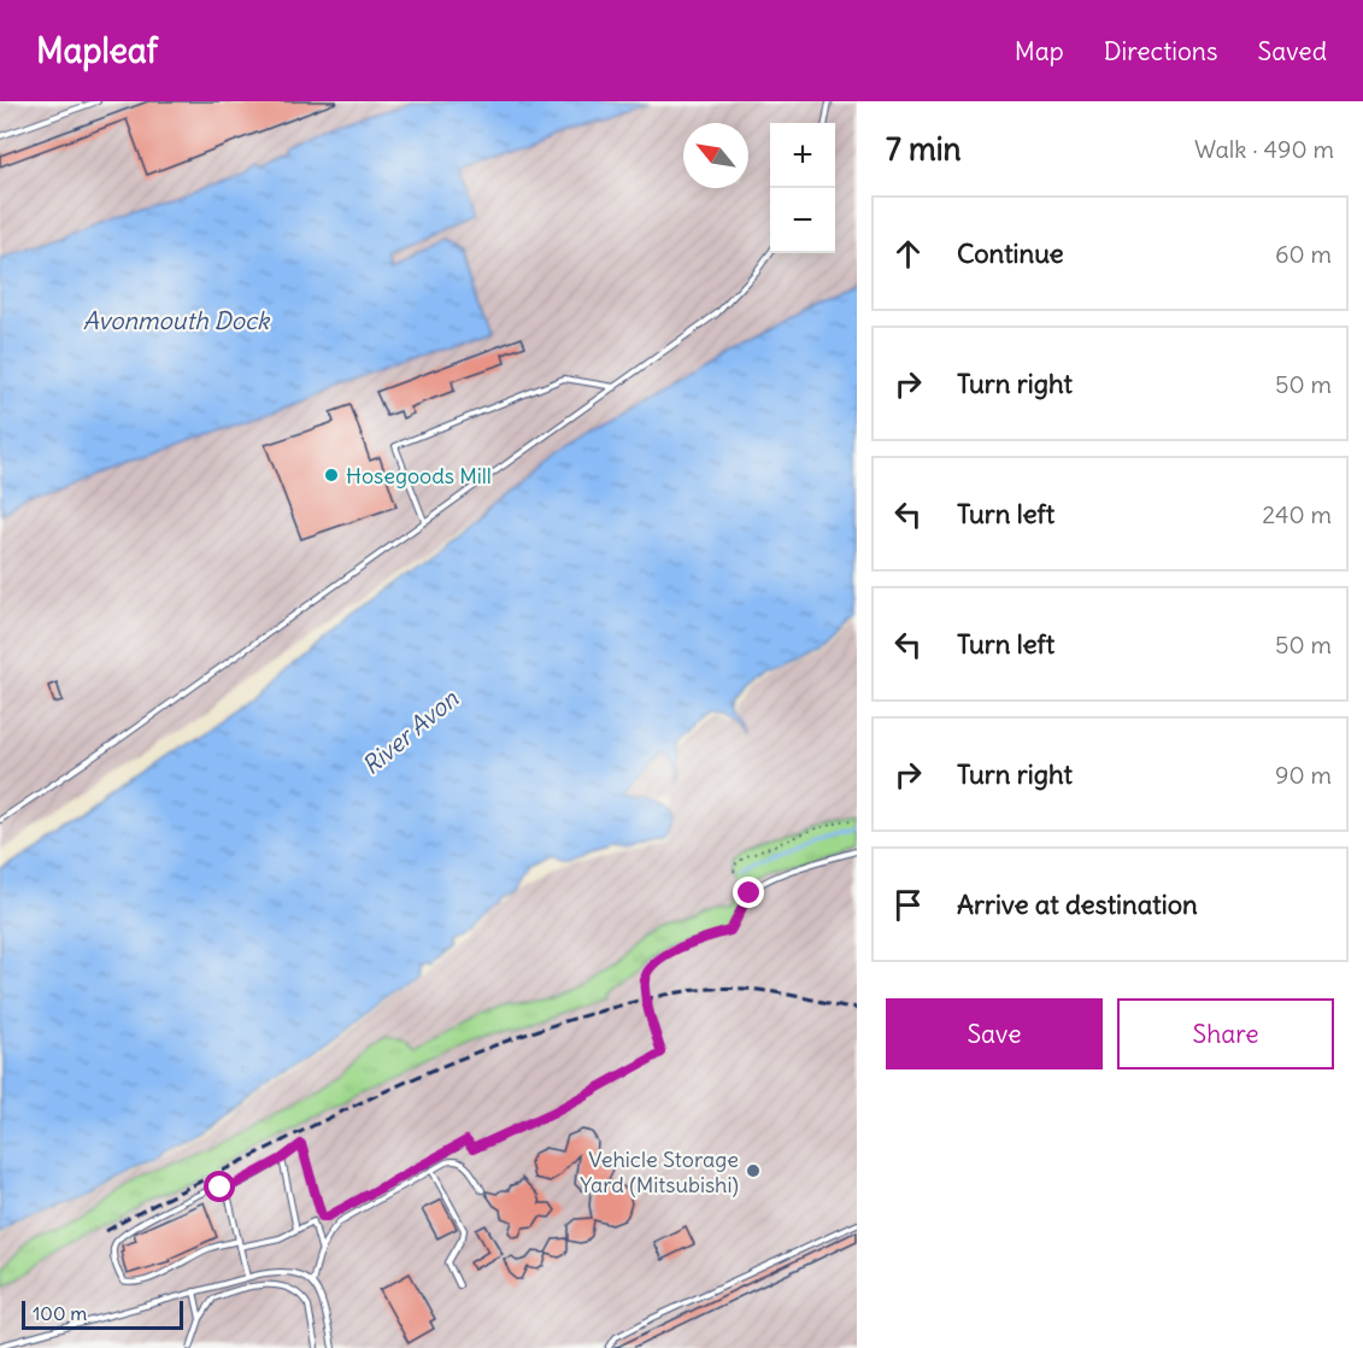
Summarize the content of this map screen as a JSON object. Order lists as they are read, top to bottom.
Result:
{
  "water": ["Avonmouth Dock", "River Avon"],
  "places": ["Hosegoods Mill", "Vehicle Storage Yard (Mitsubishi)"],
  "scale_bar": "100 m",
  "north": "top left",
  "page": {
    "header": "Mapleaf",
    "nav": ["Map", "Directions", "Saved"],
    "heading": ["7 min", "Walk · 490 m"],
    "map_buttons": ["+", "−"],
    "list": [
      ["Continue", "60 m"],
      ["Turn right", "50 m"],
      ["Turn left", "240 m"],
      ["Turn left", "50 m"],
      ["Turn right", "90 m"],
      "Arrive at destination"
    ],
    "buttons": ["Save", "Share"],
    "scale": "100 m"
  }
}
